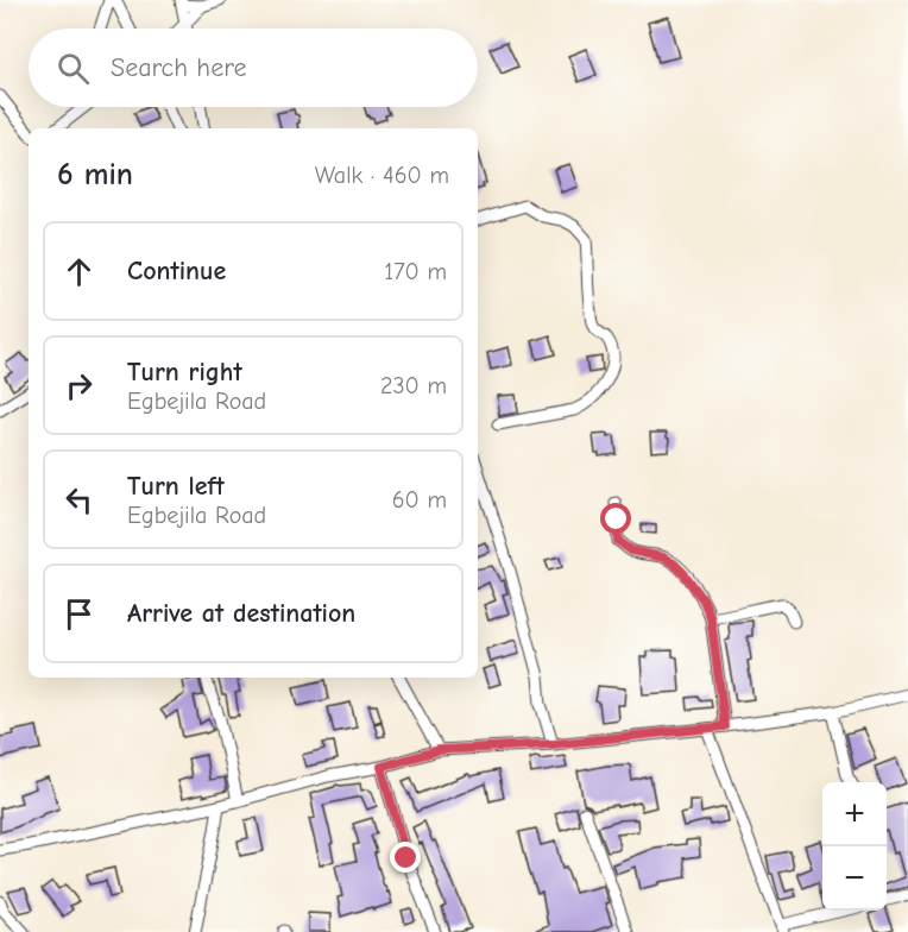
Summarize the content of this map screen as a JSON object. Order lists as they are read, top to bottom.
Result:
{
  "page": {
    "search": "Search here",
    "heading": ["6 min", "Walk · 460 m"],
    "list": [
      ["Continue", "170 m"],
      ["Turn right", "Egbejila Road", "230 m"],
      ["Turn left", "Egbejila Road", "60 m"],
      "Arrive at destination"
    ],
    "map_buttons": ["+", "−"]
  }
}
